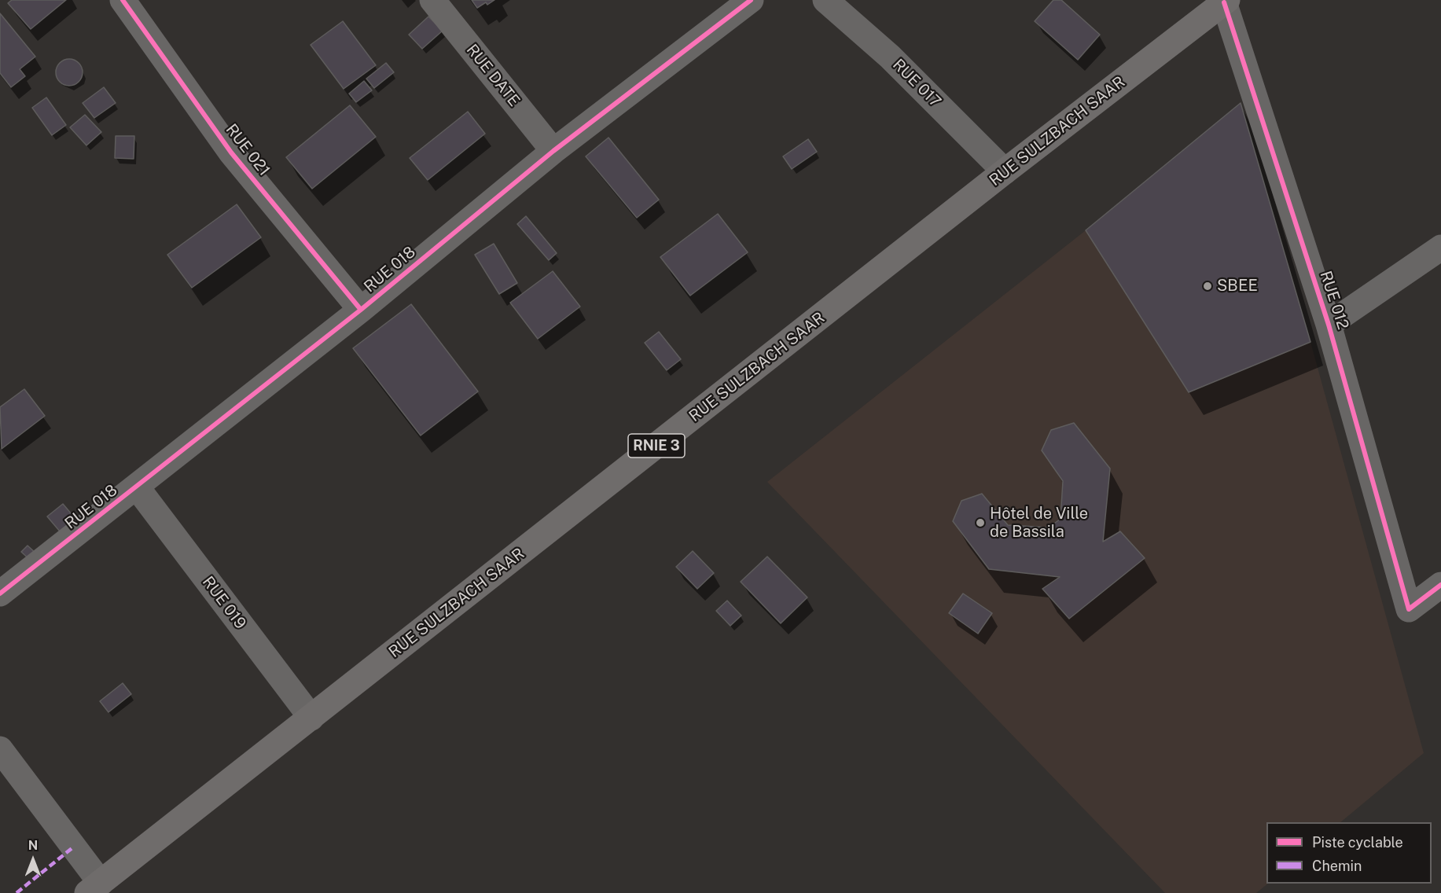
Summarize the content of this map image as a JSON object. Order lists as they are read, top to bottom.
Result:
{
  "streets": {
    "highway": ["RUE SULZBACH SAAR", "RNIE 3"],
    "street": [
      "RUE DATE",
      "RUE 017",
      "RUE 021",
      "RUE 018",
      "RUE 012",
      "RUE 019"
    ]
  },
  "crossings": [
    ["RUE DATE", "RUE 018"],
    ["RUE 017", "RUE SULZBACH SAAR"],
    ["RUE SULZBACH SAAR", "RUE 012"],
    ["RUE SULZBACH SAAR", "RUE 019"],
    ["RUE 021", "RUE 018"],
    ["RUE 018", "RUE 019"]
  ],
  "places": ["SBEE", "Hôtel de Ville de Bassila"],
  "legend": ["Piste cyclable", "Chemin"],
  "north": "top"
}
